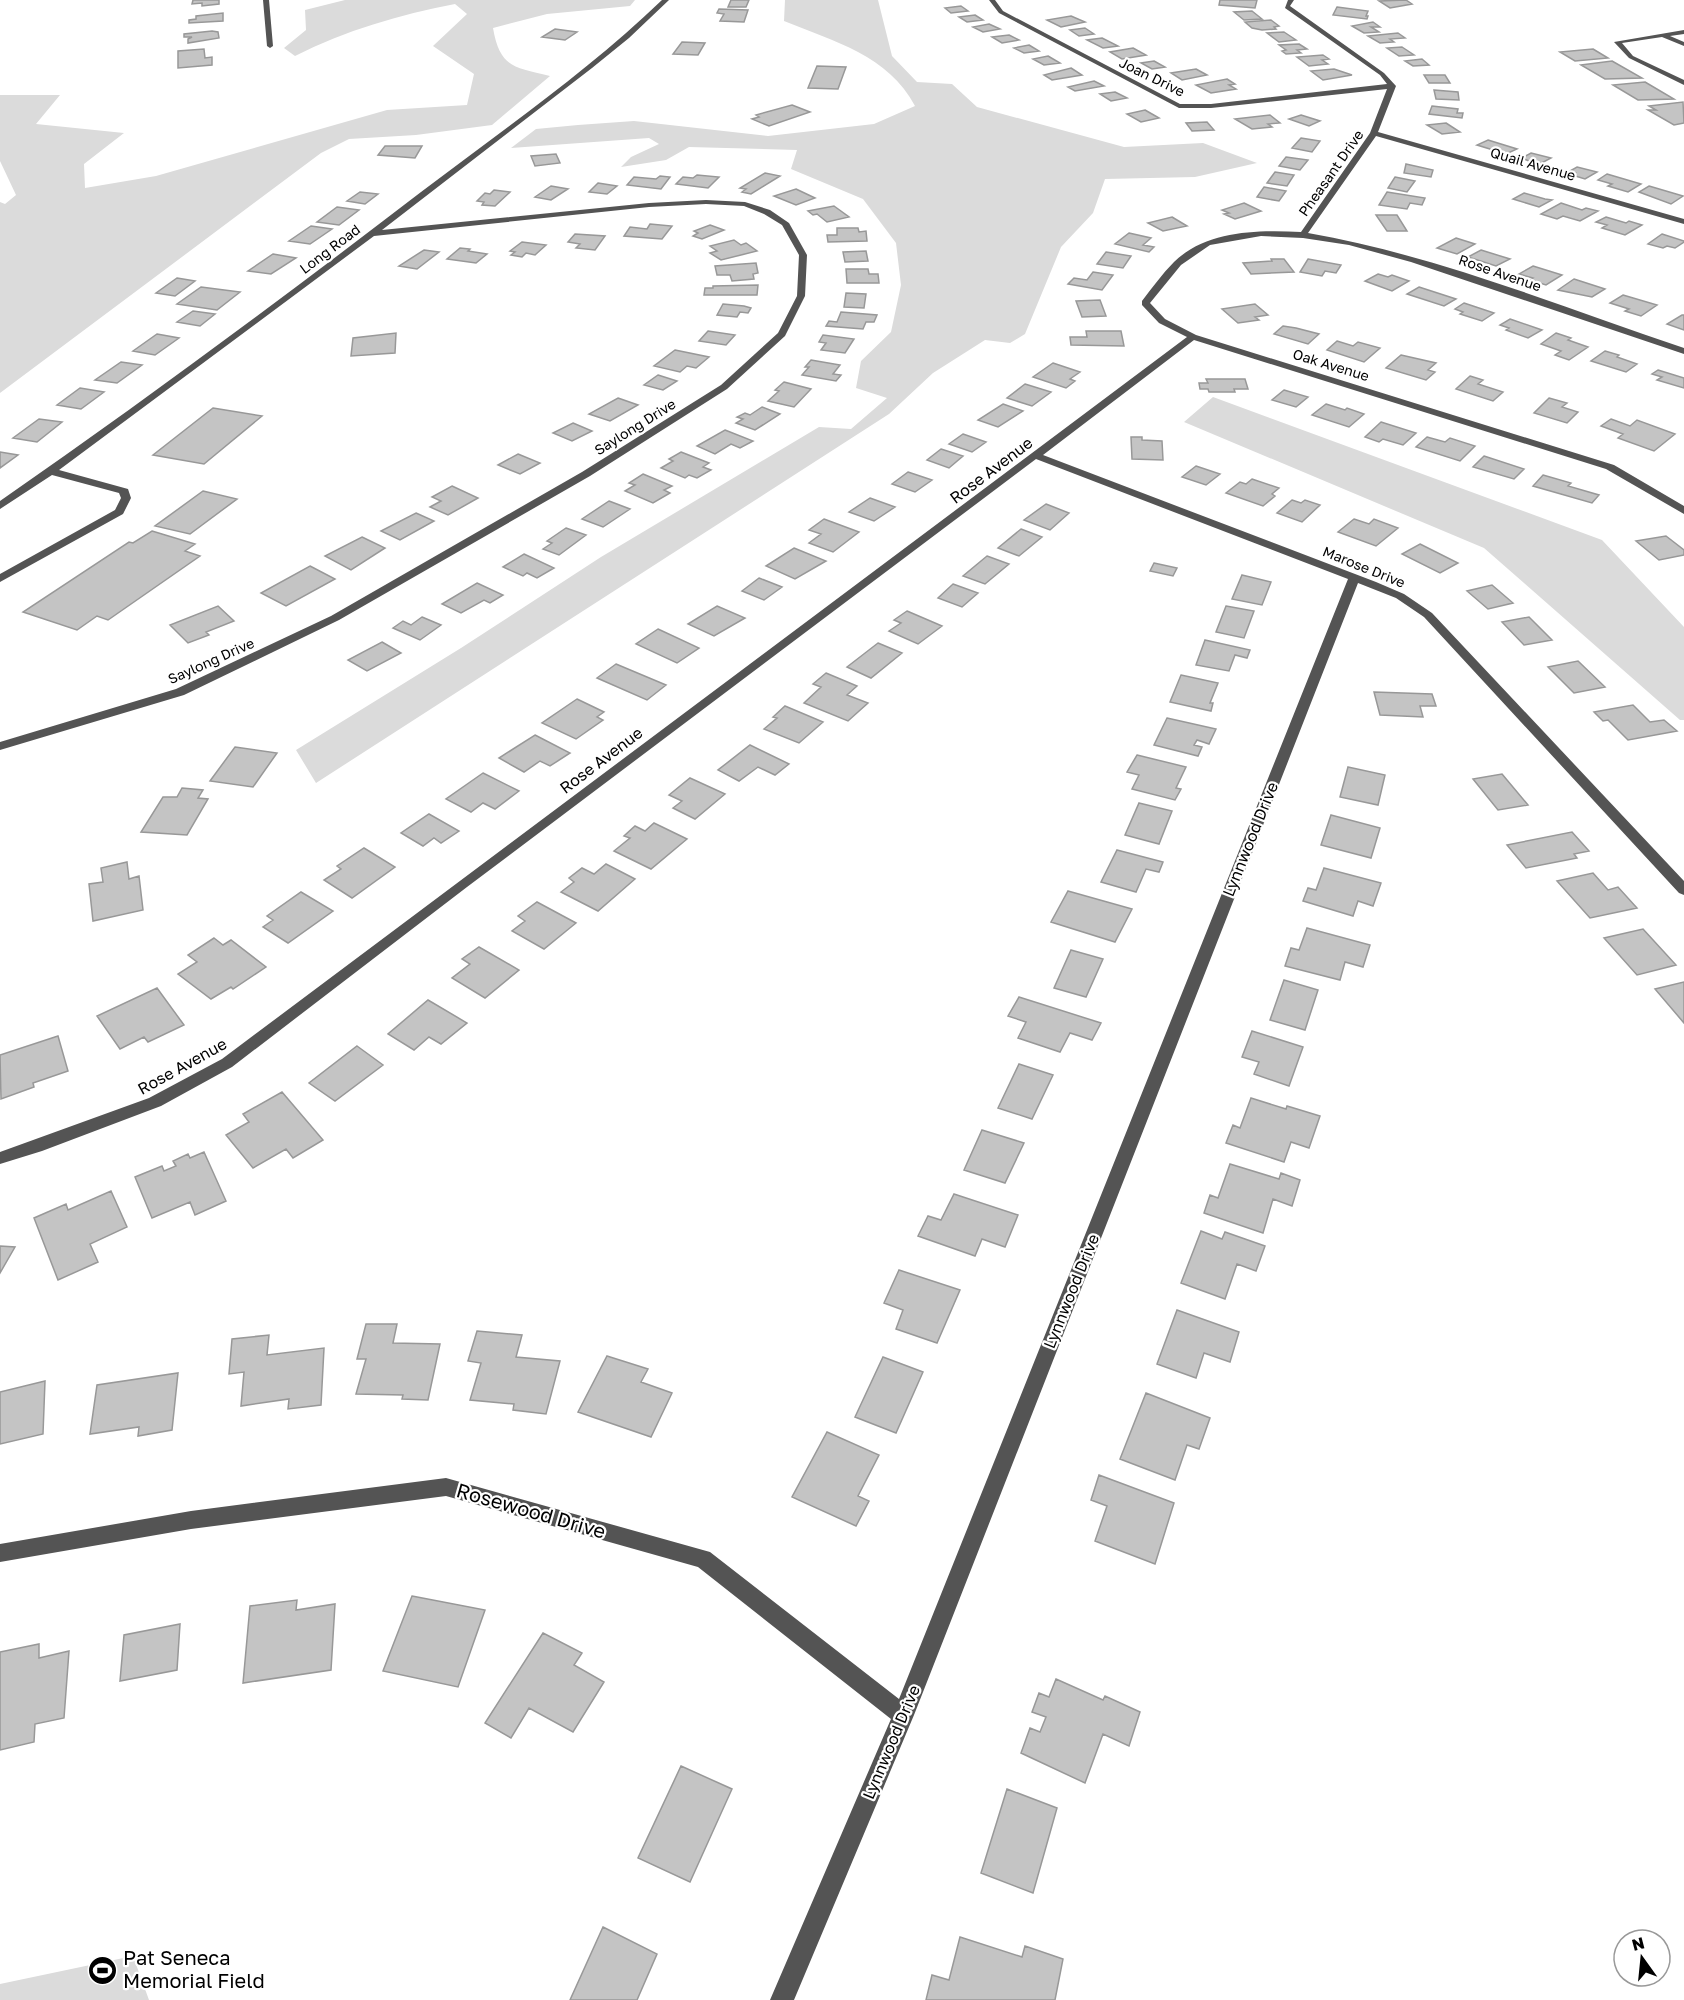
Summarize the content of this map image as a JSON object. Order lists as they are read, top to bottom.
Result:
{
  "streets": {
    "street": [
      "Joan Drive",
      "Quail Avenue",
      "Pheasant Drive",
      "Long Road",
      "Rose Avenue",
      "Oak Avenue",
      "Saylong Drive",
      "Marose Drive",
      "Lynnwood Drive",
      "Rosewood Drive"
    ]
  },
  "crossings": [
    ["Joan Drive", "Pheasant Drive"],
    ["Quail Avenue", "Pheasant Drive"],
    ["Pheasant Drive", "Rose Avenue"],
    ["Pheasant Drive", "Oak Avenue"],
    ["Long Road", "Saylong Drive"],
    ["Rose Avenue", "Oak Avenue"],
    ["Rose Avenue", "Marose Drive"],
    ["Marose Drive", "Lynnwood Drive"],
    ["Lynnwood Drive", "Rosewood Drive"]
  ],
  "places": {
    "sports": ["Pat Seneca Memorial Field"]
  },
  "north": "top"
}
